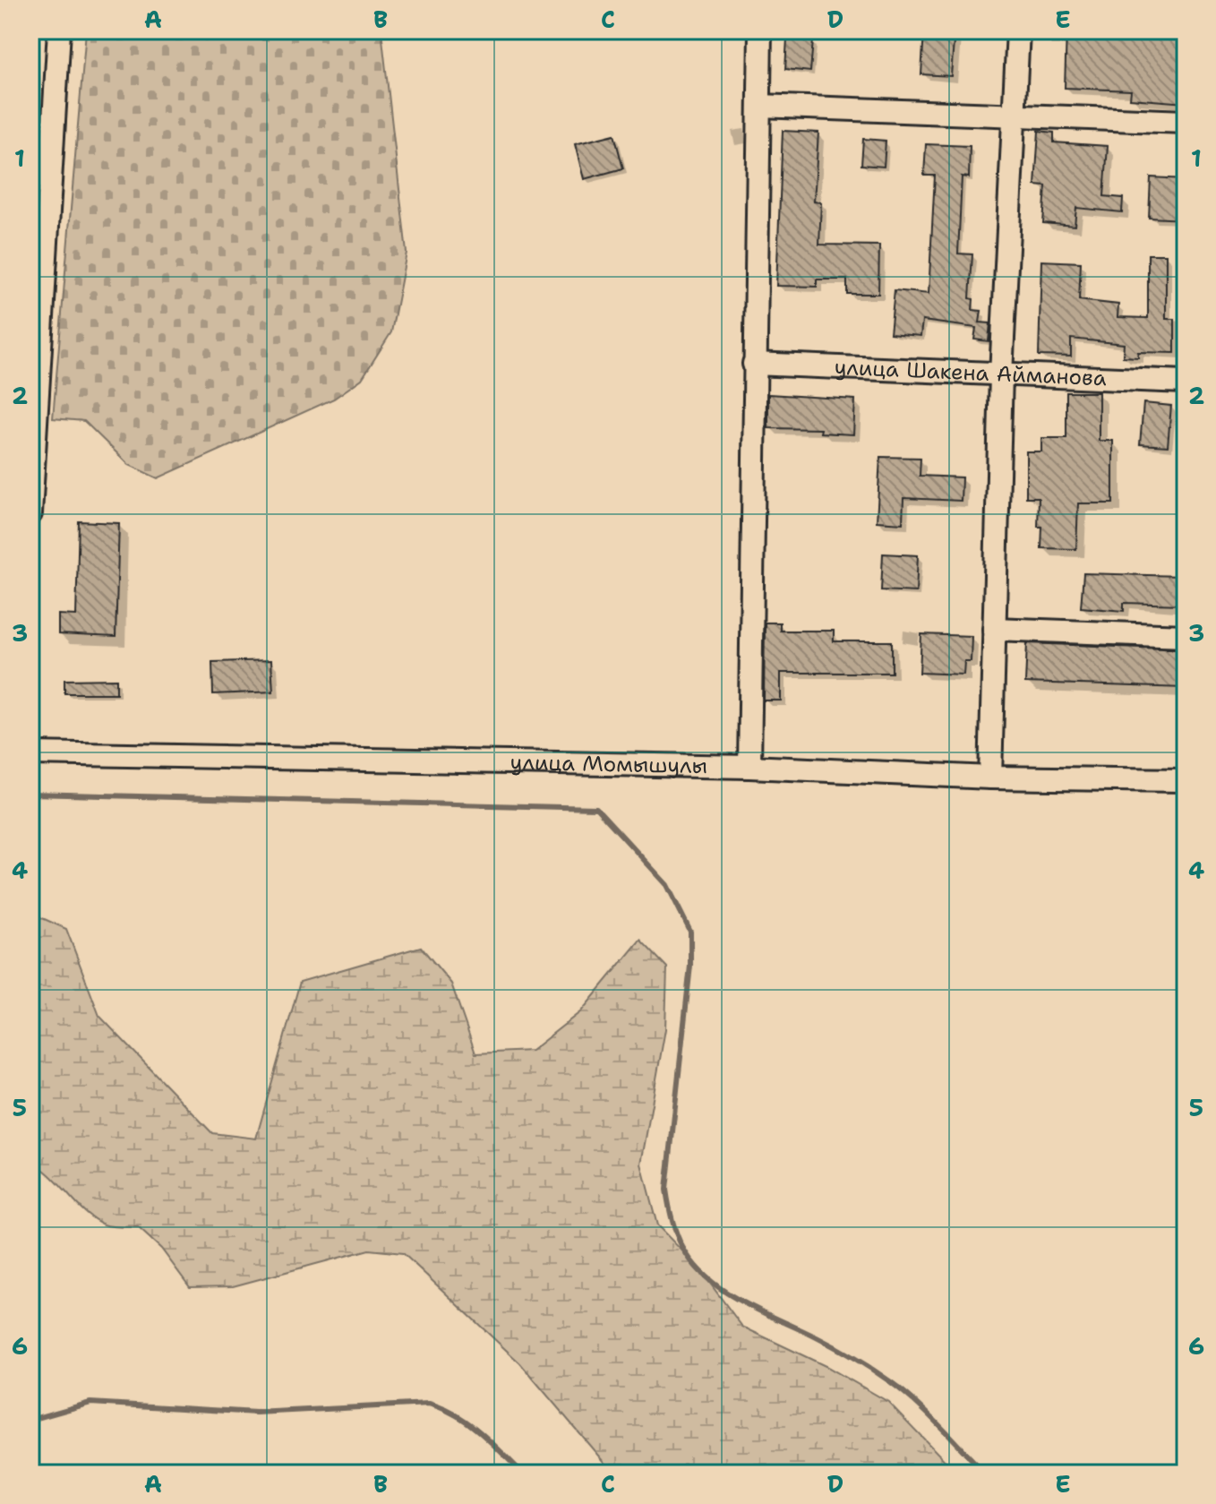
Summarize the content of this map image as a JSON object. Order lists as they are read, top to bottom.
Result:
{
  "streets": {
    "street": ["улица Шакена Айманова", "улица Момышулы"]
  },
  "grid": {
    "columns": [
      "A",
      "B",
      "C",
      "D",
      "E"
    ],
    "rows": [
      "1",
      "2",
      "3",
      "4",
      "5",
      "6"
    ]
  }
}
